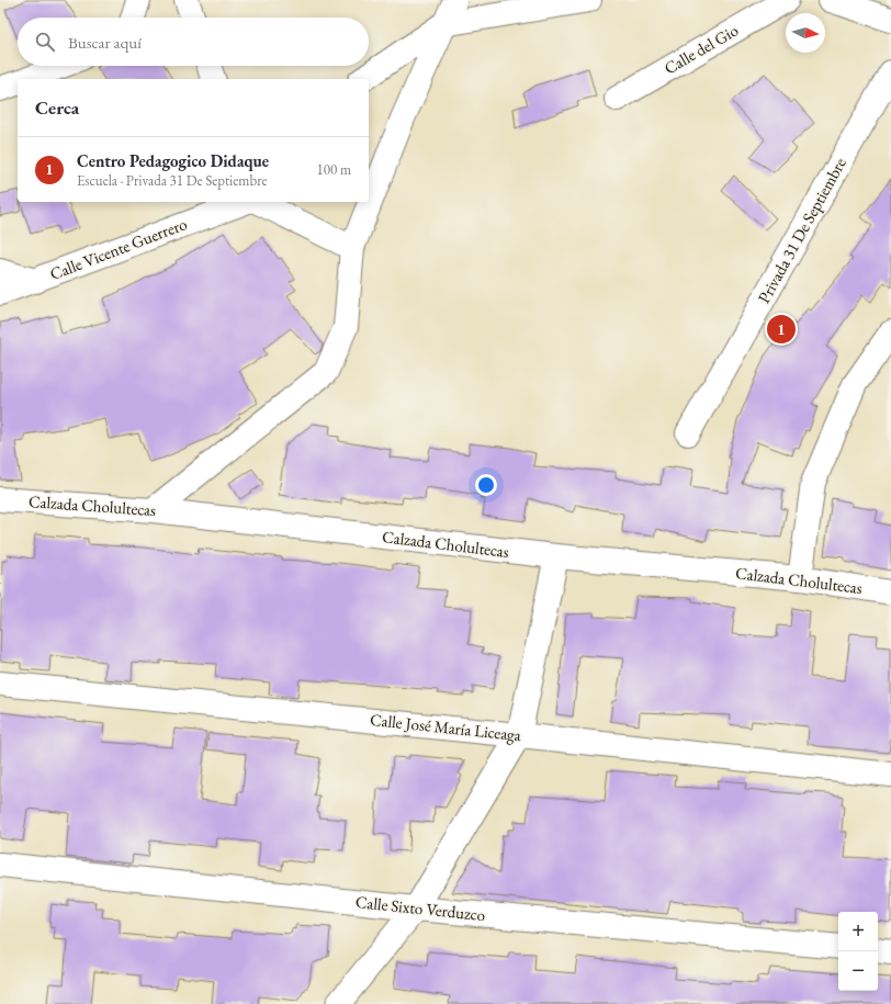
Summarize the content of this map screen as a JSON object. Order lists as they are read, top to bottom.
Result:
{
  "streets": {
    "street": [
      "Calle del Gio",
      "Privada 31 De Septiembre",
      "Calle Vicente Guerrero",
      "Calzada Cholultecas",
      "Calle José María Liceaga",
      "Calle Sixto Verduzco"
    ]
  },
  "north": "right",
  "page": {
    "search": "Buscar aquí",
    "heading": "Cerca",
    "list": [
      {
        "mark": "1",
        "name": "Centro Pedagogico Didaque",
        "note": "Escuela · Privada 31 De Septiembre",
        "value": "100 m"
      }
    ],
    "pins": "1",
    "map_buttons": ["+", "−"]
  }
}
